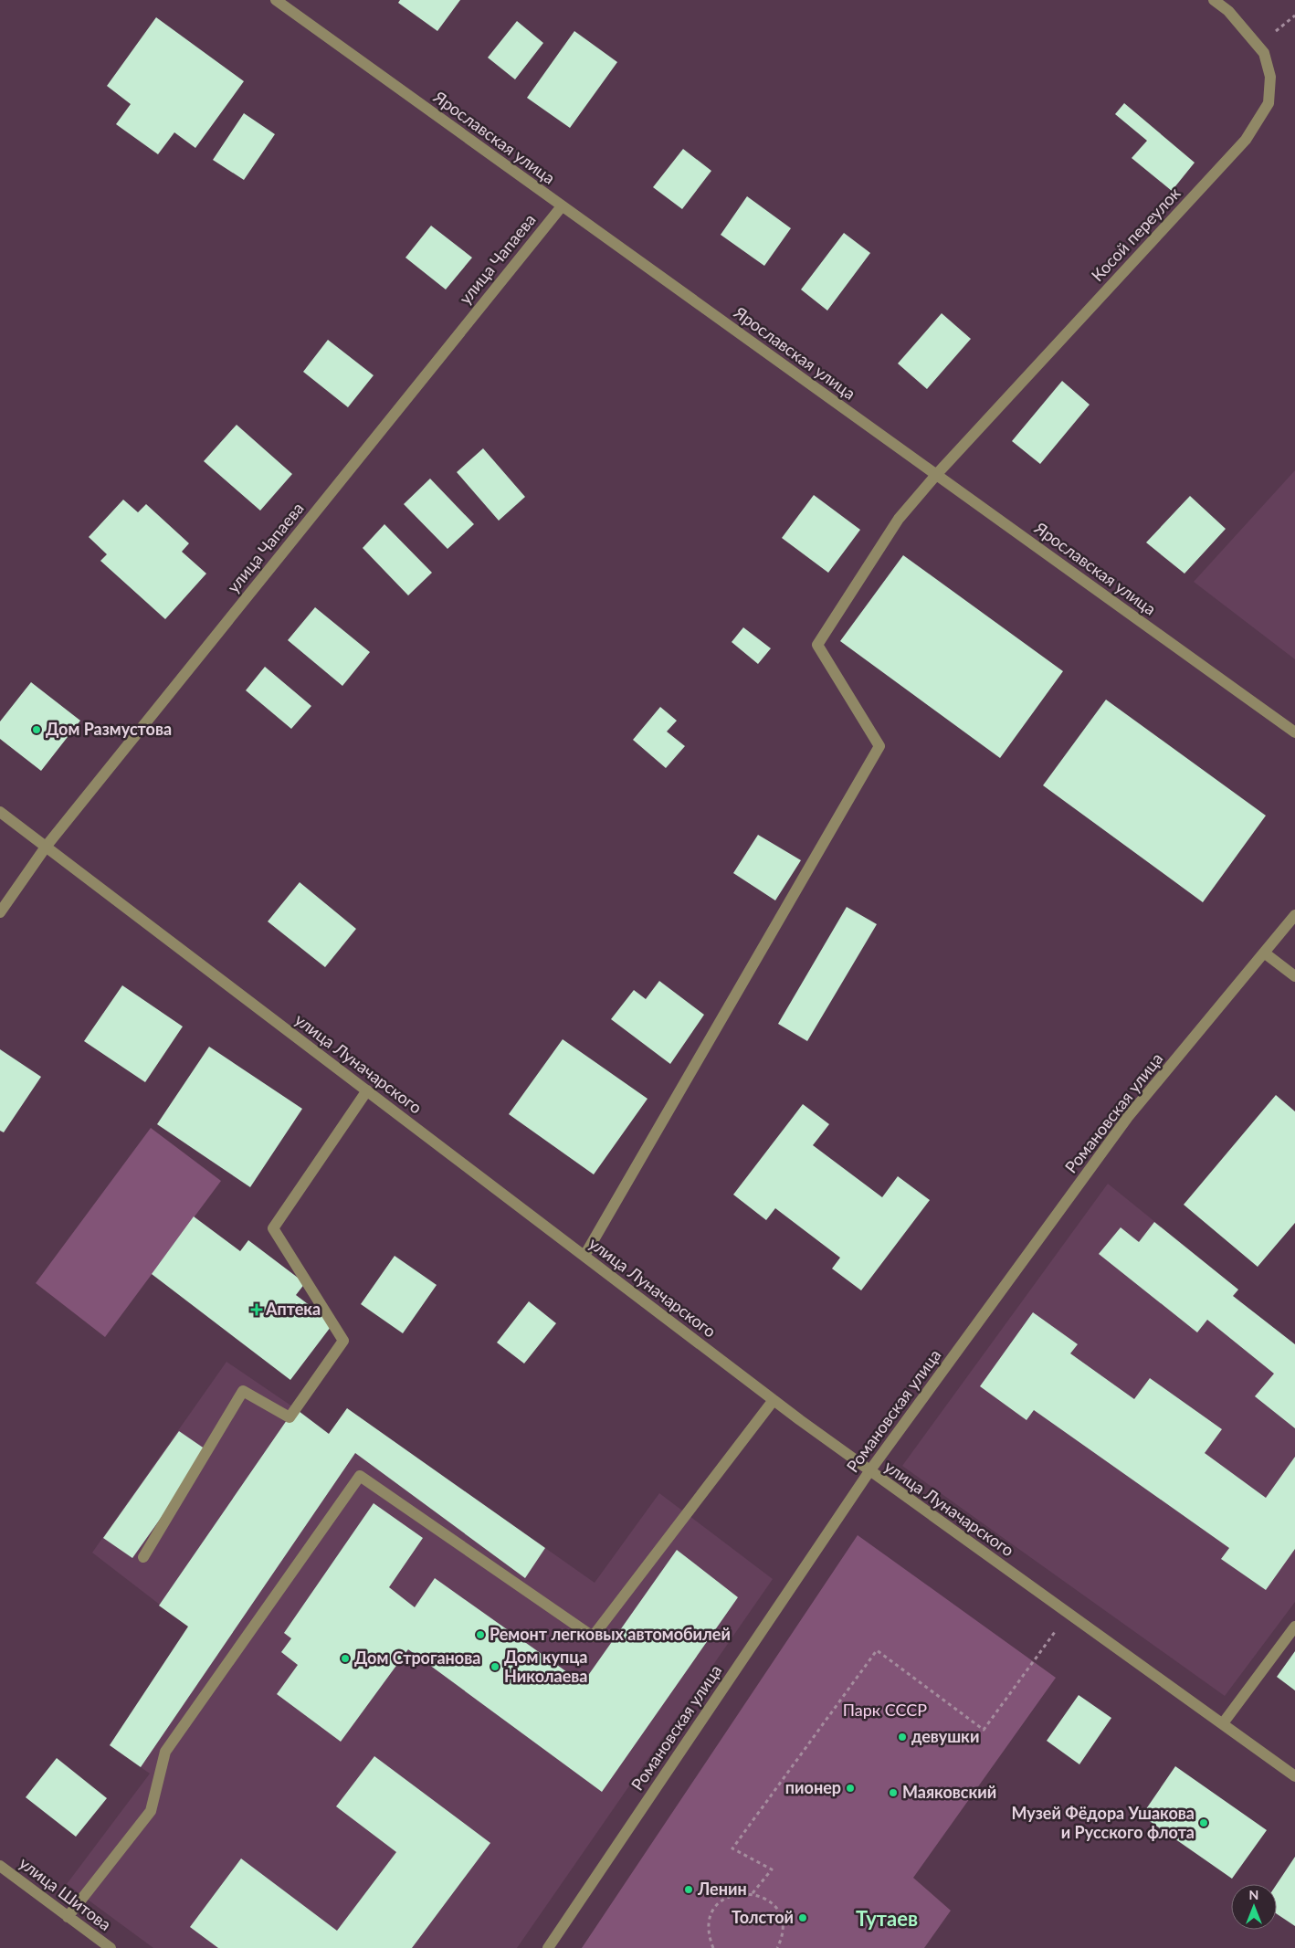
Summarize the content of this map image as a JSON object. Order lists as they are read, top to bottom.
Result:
{
  "streets": {
    "street": [
      "Ярославская улица",
      "Косой переулок",
      "улица Чапаева",
      "улица Луначарского",
      "Романовская улица",
      "улица Шитова"
    ]
  },
  "crossings": [
    ["Ярославская улица", "Косой переулок"],
    ["Ярославская улица", "улица Чапаева"],
    ["Косой переулок", "улица Луначарского"],
    ["улица Чапаева", "улица Луначарского"],
    ["улица Луначарского", "Романовская улица"]
  ],
  "districts": ["Тутаев"],
  "parks": ["Парк СССР"],
  "places": {
    "other": [
      "Дом Размустова",
      "Ремонт легковых автомобилей",
      "Дом Строганова",
      "Дом купца Николаева",
      "девушки",
      "пионер",
      "Маяковский",
      "Музей Фёдора Ушакова и Русского флота",
      "Ленин",
      "Толстой"
    ],
    "health": ["Аптека"]
  },
  "north": "top"
}
